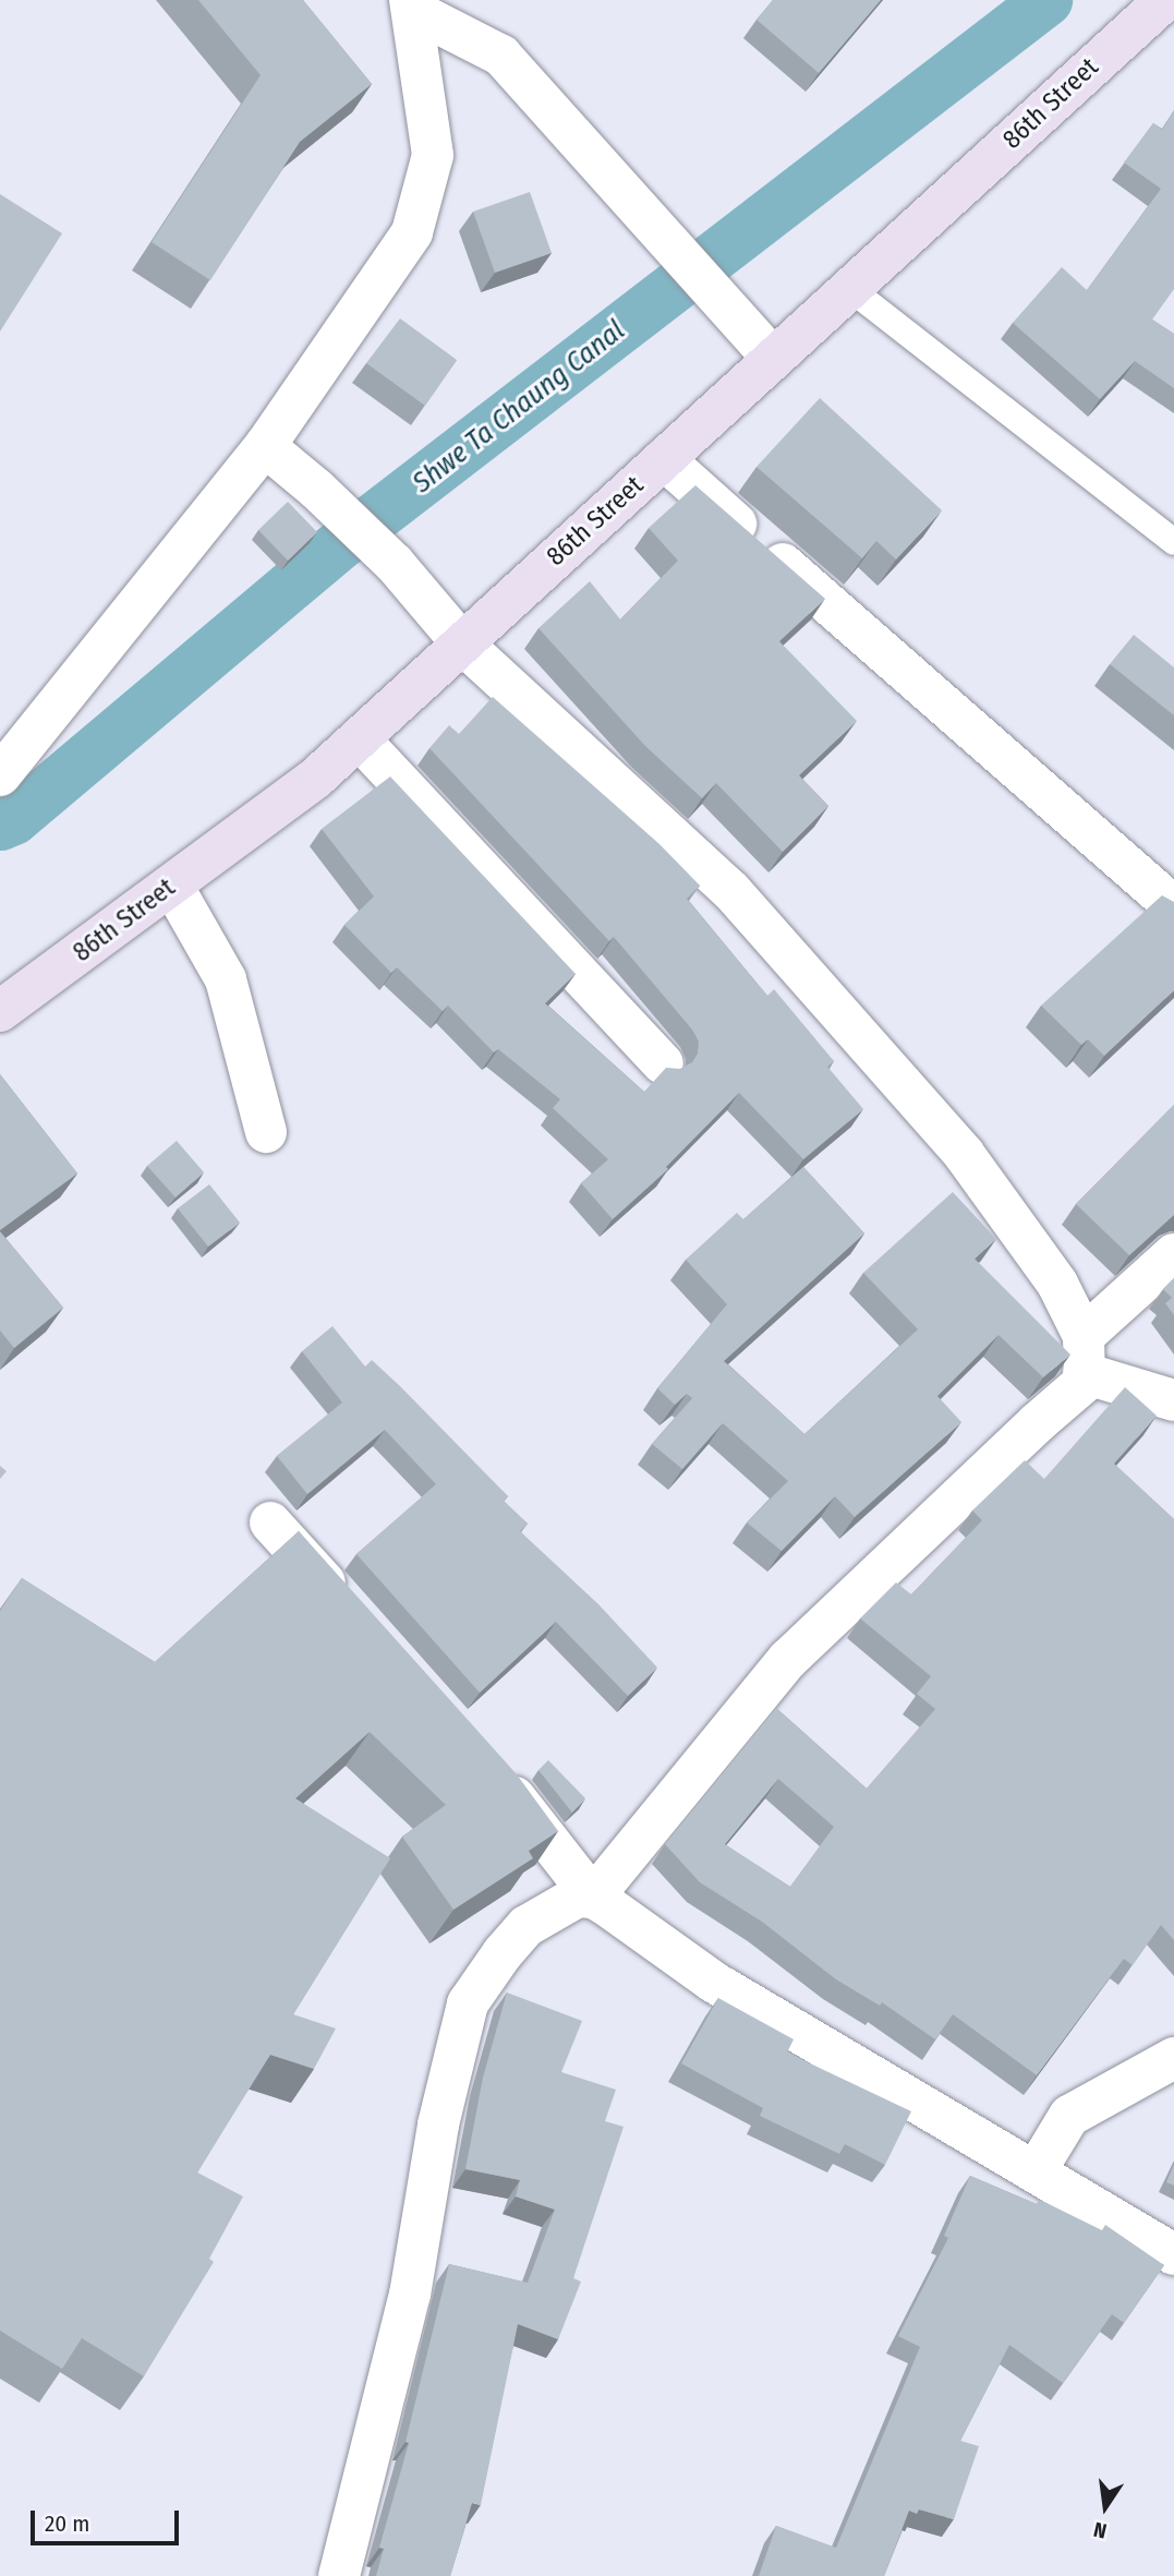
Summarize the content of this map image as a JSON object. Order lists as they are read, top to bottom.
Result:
{
  "streets": {
    "street": ["86th Street"]
  },
  "water": ["Shwe Ta Chaung Canal"],
  "scale_bar": "20 m",
  "north": "bottom"
}
